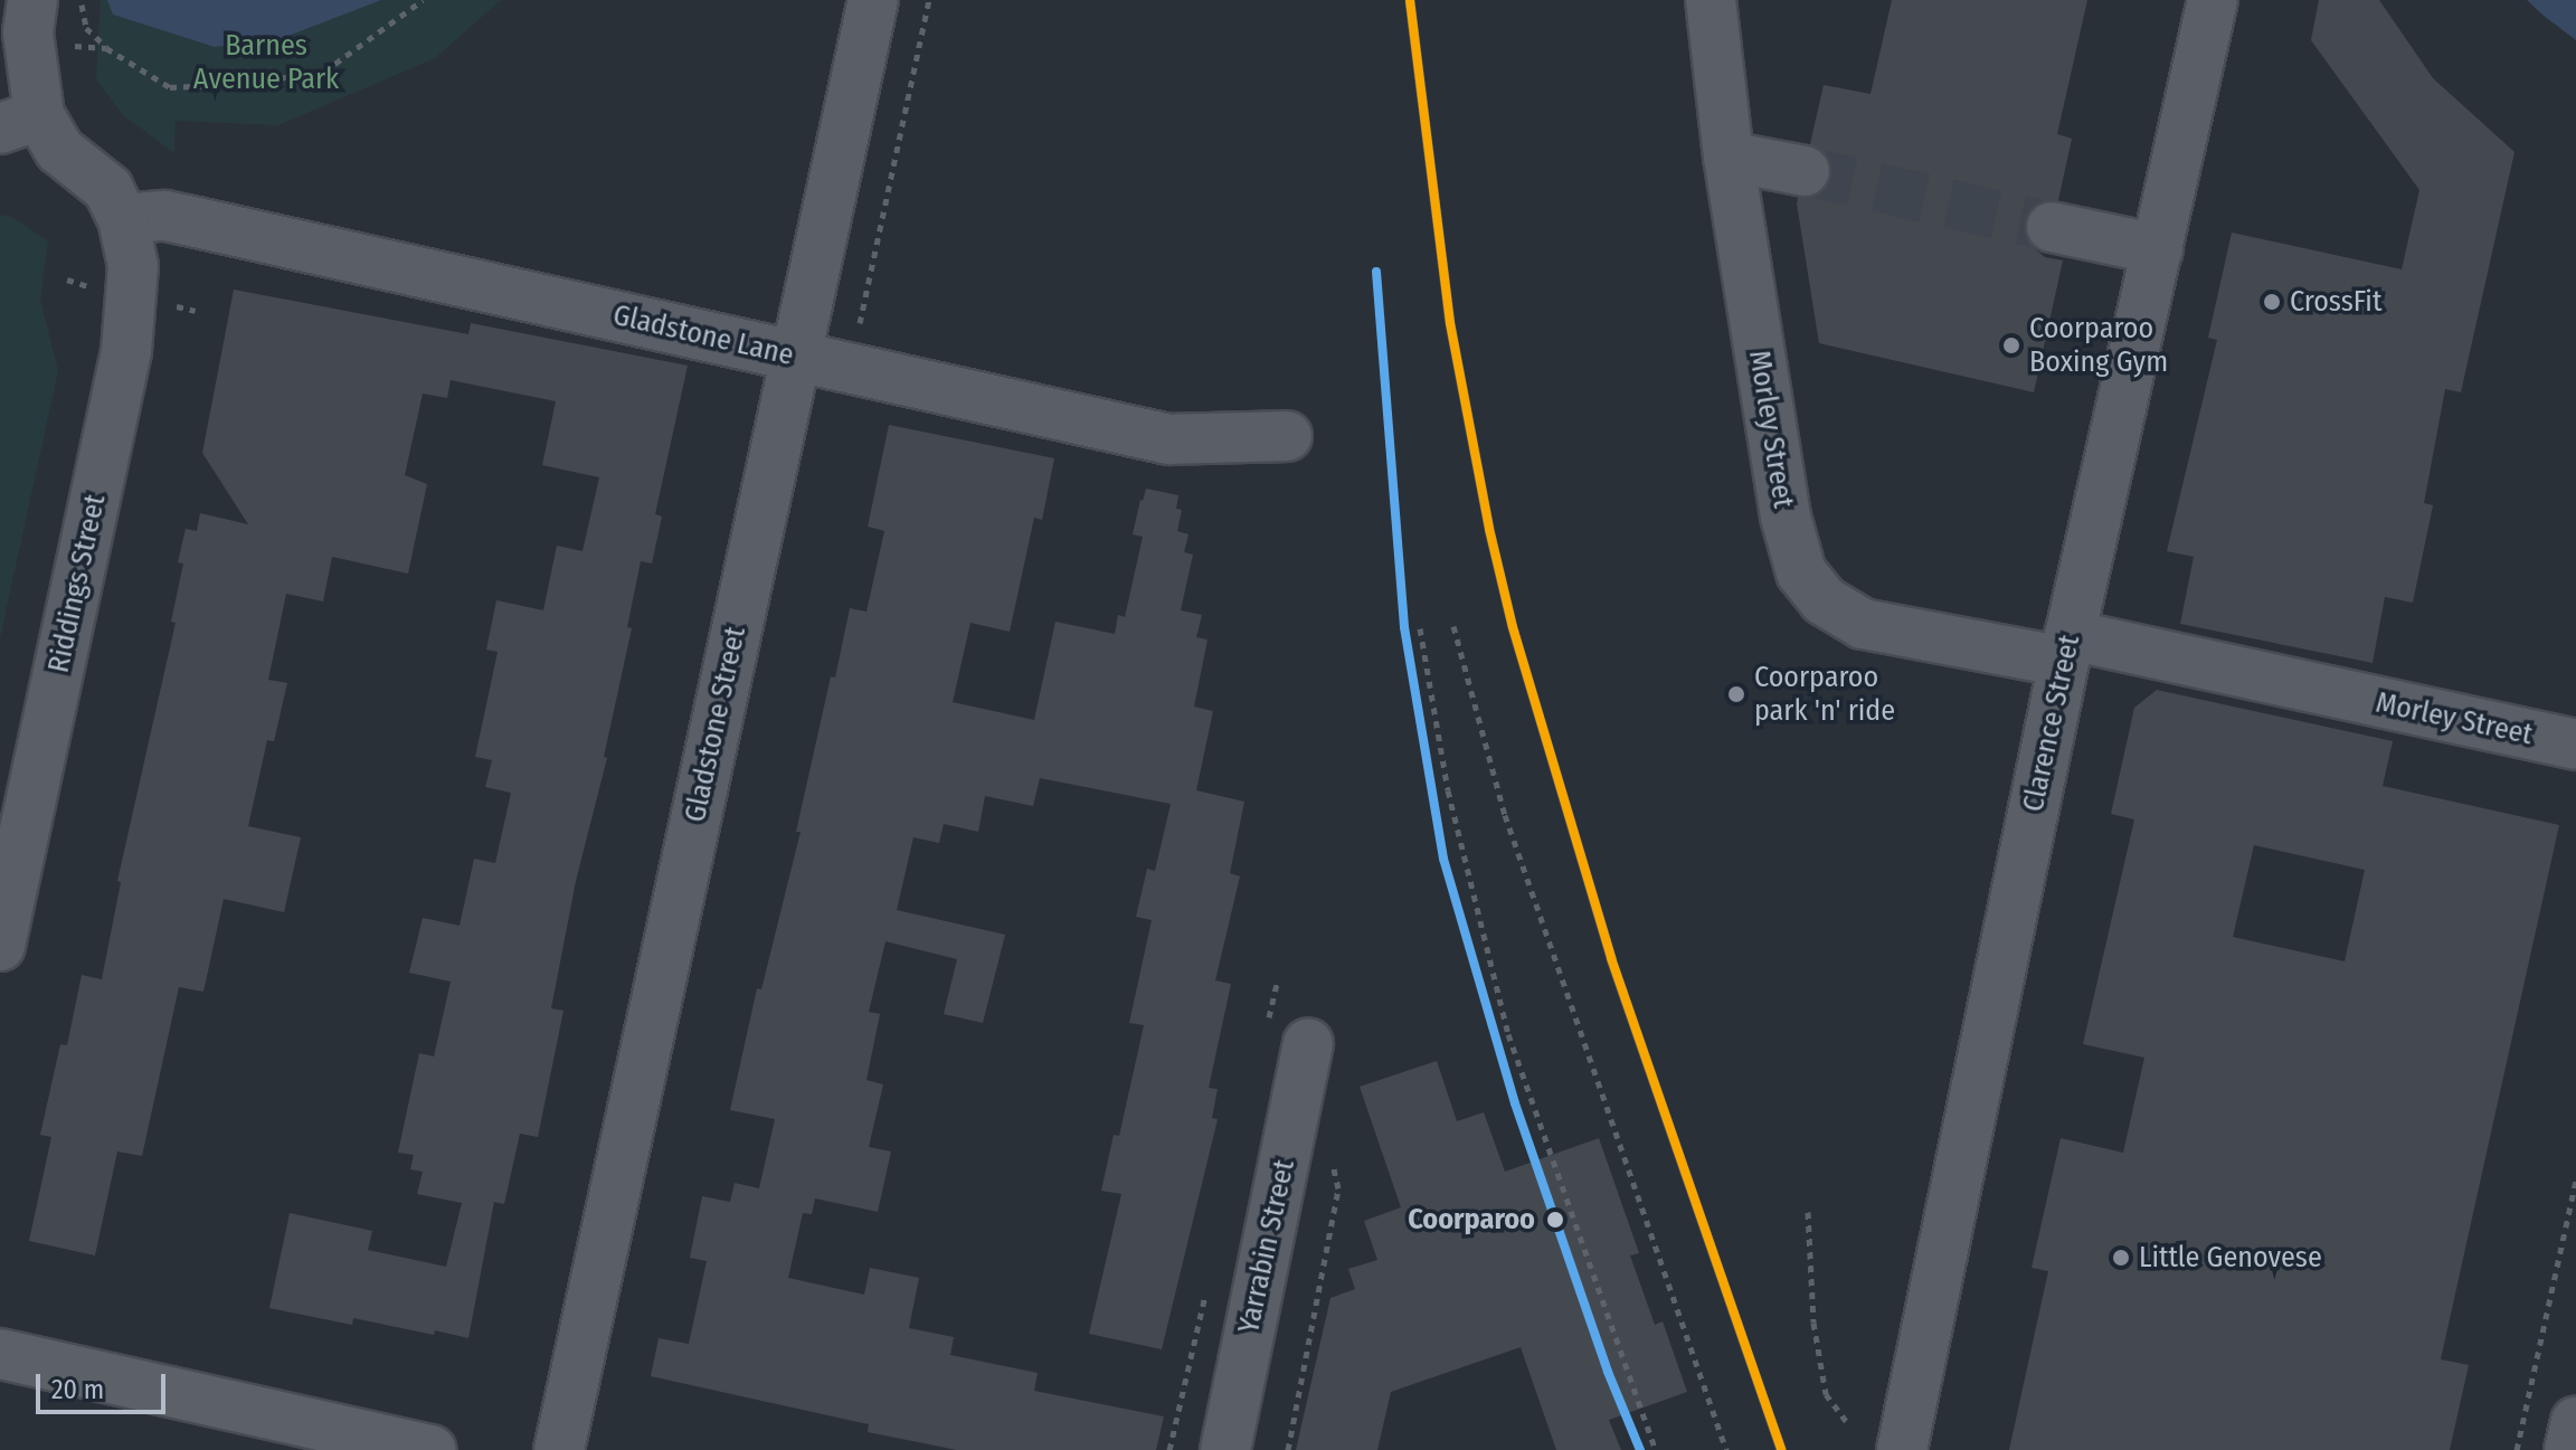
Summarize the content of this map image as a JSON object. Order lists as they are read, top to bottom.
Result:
{
  "streets": {
    "street": [
      "Gladstone Lane",
      "Morley Street",
      "Riddings Street",
      "Clarence Street",
      "Gladstone Street",
      "Yarrabin Street"
    ]
  },
  "crossings": [
    ["Gladstone Lane", "Riddings Street"],
    ["Gladstone Lane", "Gladstone Street"],
    ["Morley Street", "Clarence Street"]
  ],
  "parks": ["Barnes Avenue Park"],
  "places": [
    "CrossFit",
    "Coorparoo Boxing Gym",
    "Coorparoo park 'n' ride",
    "Coorparoo",
    "Little Genovese"
  ],
  "scale_bar": "20 m"
}
